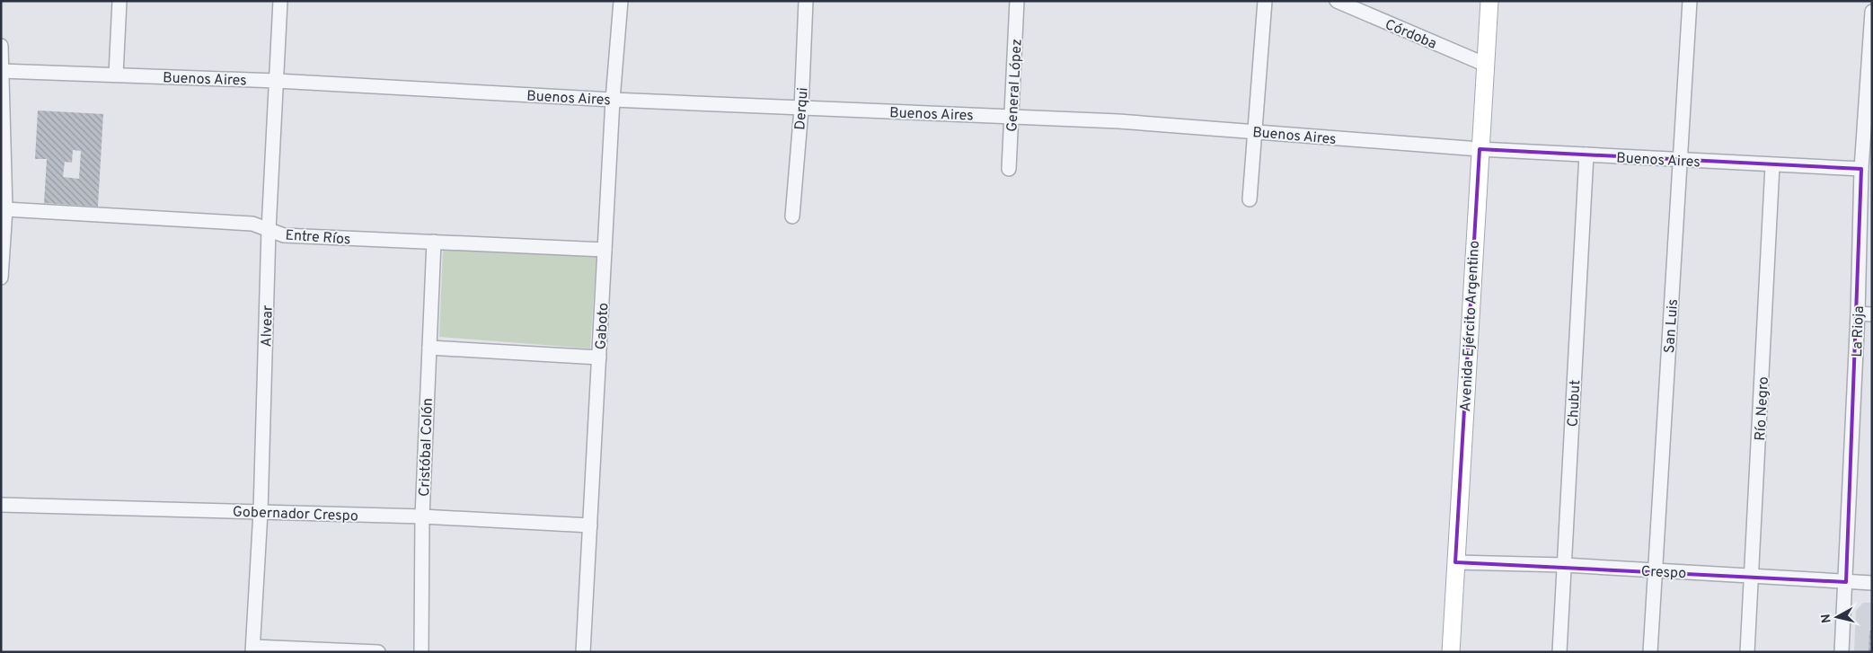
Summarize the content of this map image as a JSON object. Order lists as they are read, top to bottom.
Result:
{
  "streets": {
    "main road": ["Avenida Ejército Argentino"],
    "street": [
      "Córdoba",
      "Buenos Aires",
      "General López",
      "Derqui",
      "Entre Ríos",
      "Alvear",
      "Gaboto",
      "San Luis",
      "La Rioja",
      "Chubut",
      "Río Negro",
      "Cristóbal Colón",
      "Gobernador Crespo",
      "Crespo"
    ]
  },
  "crossings": [
    ["Córdoba", "Avenida Ejército Argentino"],
    ["Buenos Aires", "General López"],
    ["Buenos Aires", "Derqui"],
    ["Buenos Aires", "Alvear"],
    ["Buenos Aires", "Gaboto"],
    ["Buenos Aires", "Avenida Ejército Argentino"],
    ["Buenos Aires", "San Luis"],
    ["Buenos Aires", "La Rioja"],
    ["Buenos Aires", "Chubut"],
    ["Buenos Aires", "Río Negro"],
    ["Entre Ríos", "Alvear"],
    ["Entre Ríos", "Gaboto"],
    ["Entre Ríos", "Cristóbal Colón"],
    ["Alvear", "Gobernador Crespo"],
    ["Gaboto", "Gobernador Crespo"],
    ["Avenida Ejército Argentino", "Crespo"],
    ["San Luis", "Crespo"],
    ["La Rioja", "Crespo"],
    ["Chubut", "Crespo"],
    ["Río Negro", "Crespo"],
    ["Cristóbal Colón", "Gobernador Crespo"]
  ],
  "north": "left"
}
